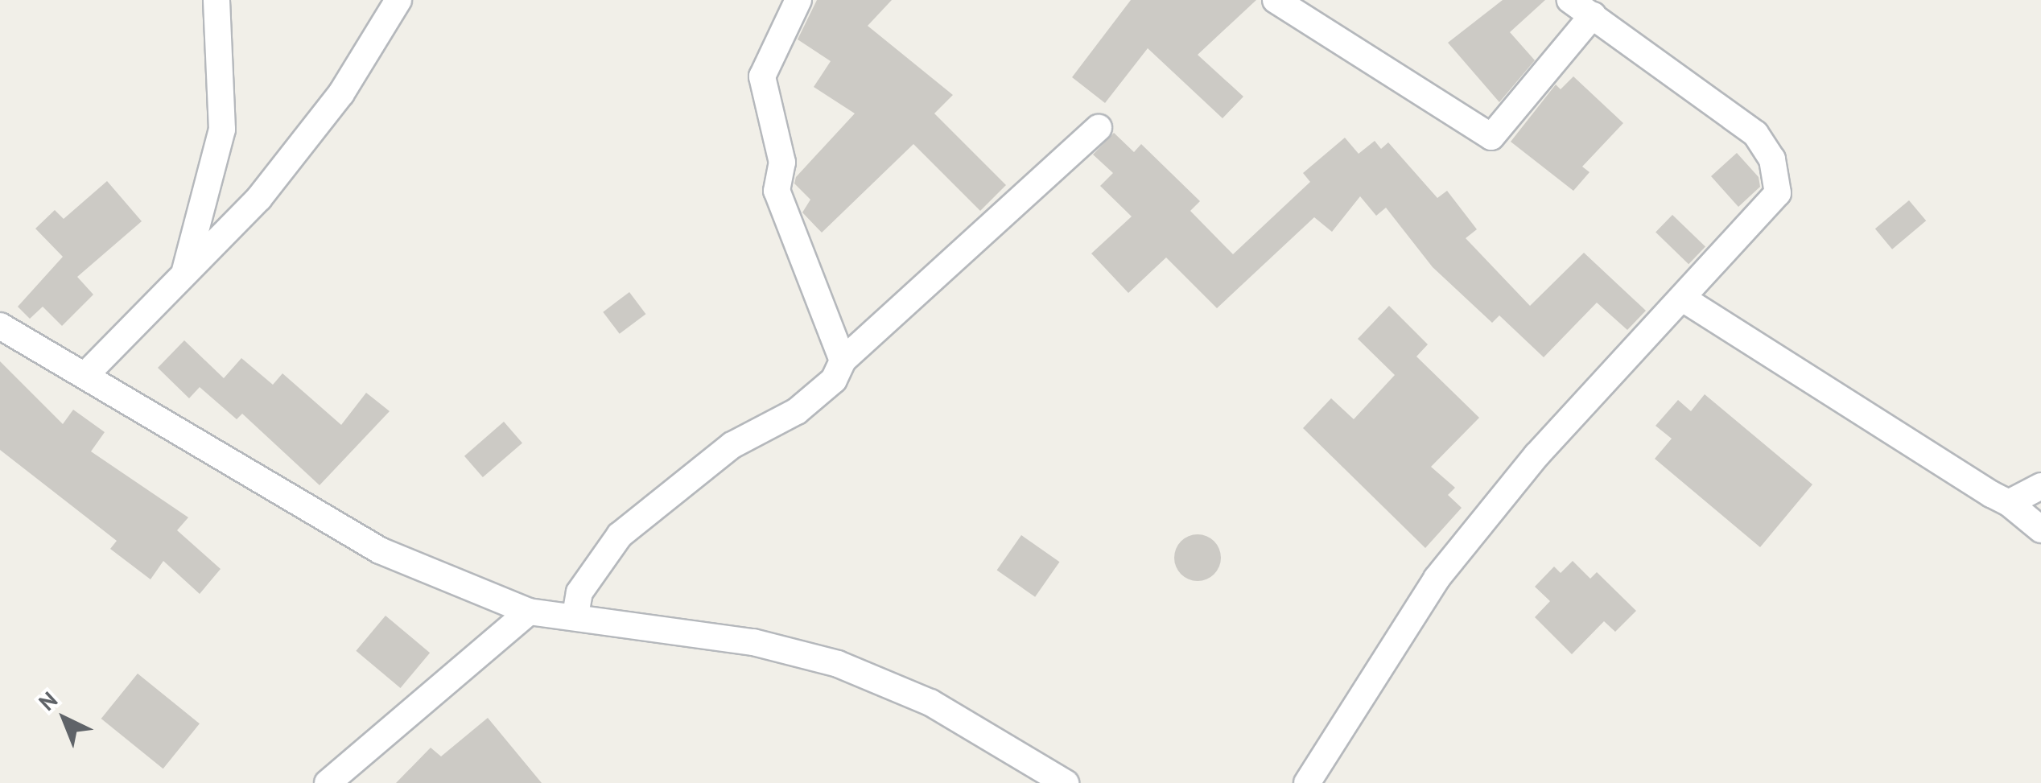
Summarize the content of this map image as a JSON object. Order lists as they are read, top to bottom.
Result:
{
  "north": "top left"
}
